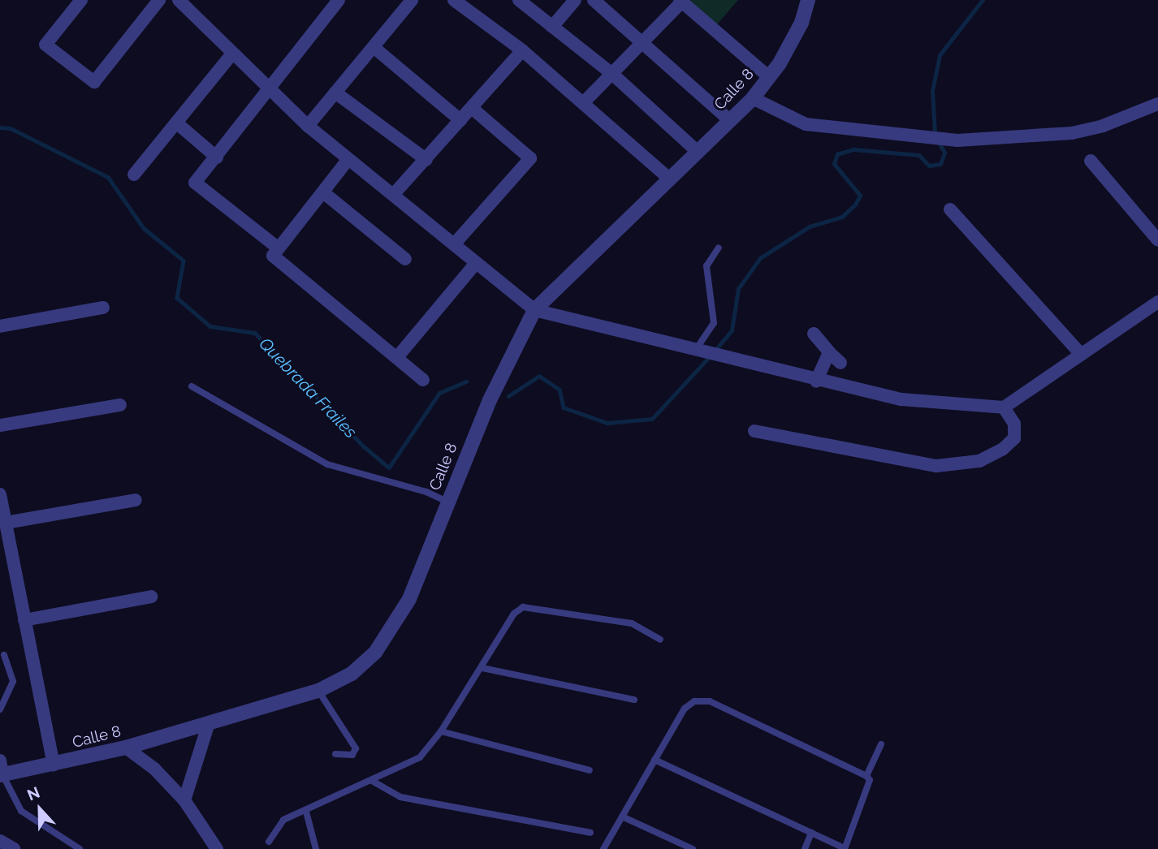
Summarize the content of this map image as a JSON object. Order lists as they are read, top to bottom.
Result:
{
  "streets": {
    "street": ["Calle 8"]
  },
  "water": ["Quebrada Frailes"],
  "north": "top"
}
